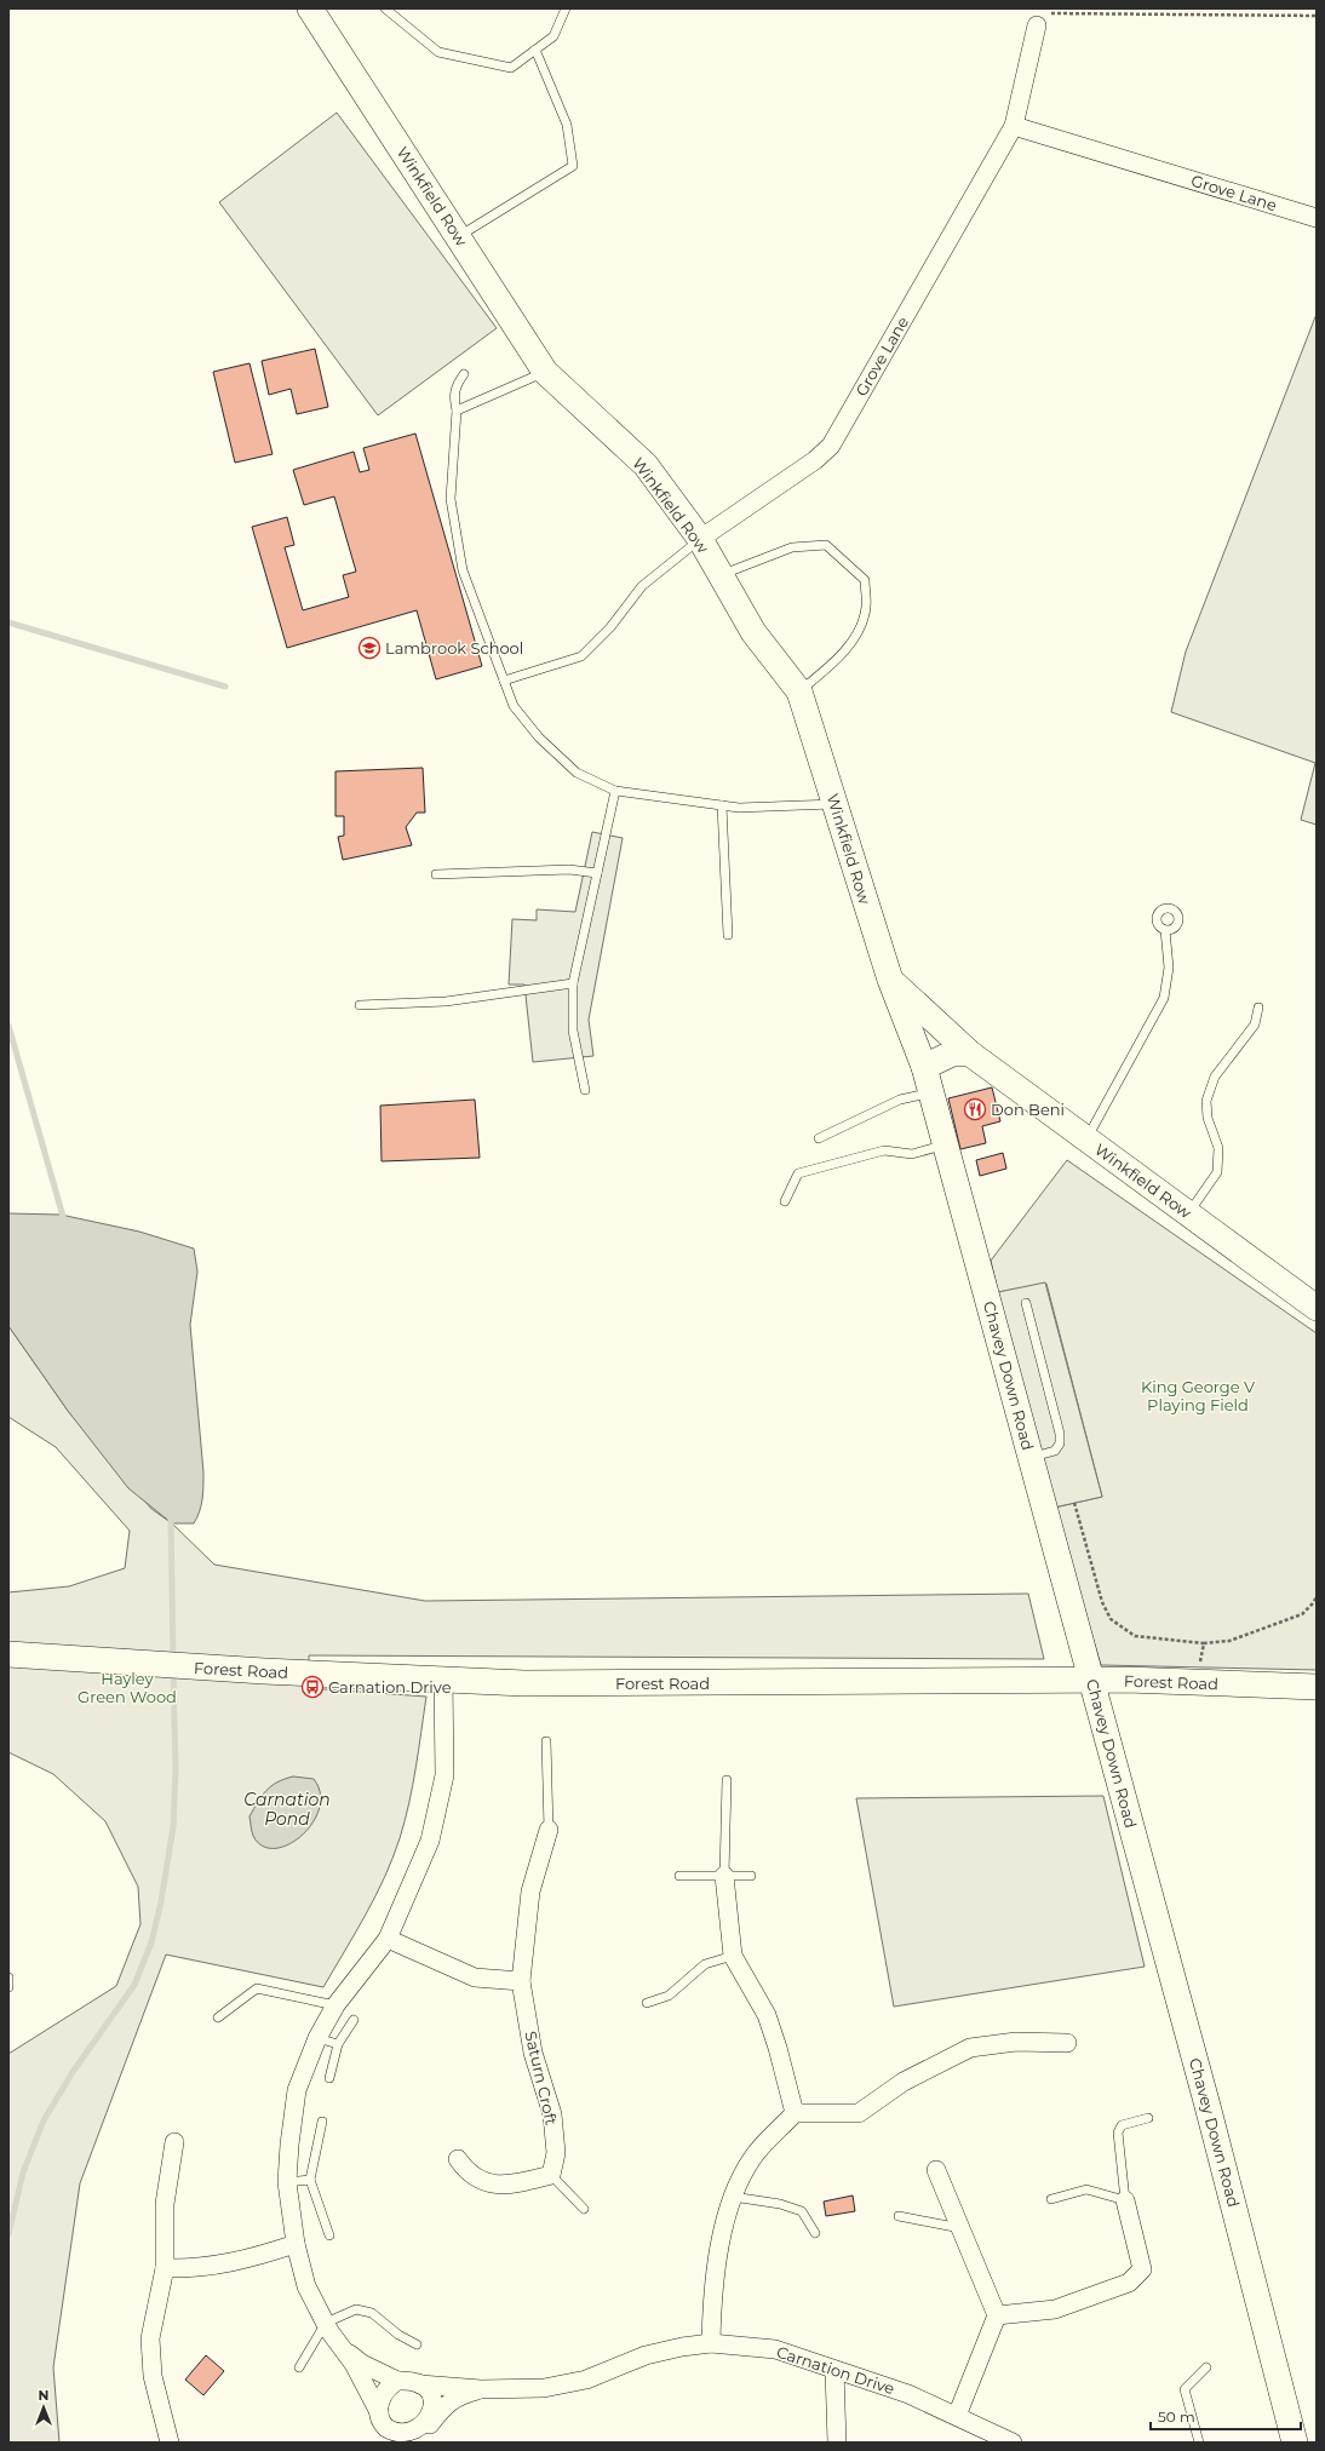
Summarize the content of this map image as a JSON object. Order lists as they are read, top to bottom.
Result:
{
  "streets": {
    "main road": ["Winkfield Row", "Chavey Down Road", "Forest Road"],
    "street": ["Grove Lane", "Saturn Croft", "Carnation Drive"]
  },
  "crossings": [
    ["Grove Lane", "Winkfield Row"],
    ["Winkfield Row", "Chavey Down Road"],
    ["Chavey Down Road", "Forest Road"],
    ["Forest Road", "Carnation Drive"]
  ],
  "water": ["Carnation Pond"],
  "parks": ["King George V Playing Field", "Hayley Green Wood"],
  "places": {
    "school or university": ["Lambrook School"],
    "restaurant": ["Don Beni"],
    "bus stop": ["Carnation Drive"]
  },
  "scale_bar": "50 m",
  "north": "top"
}
